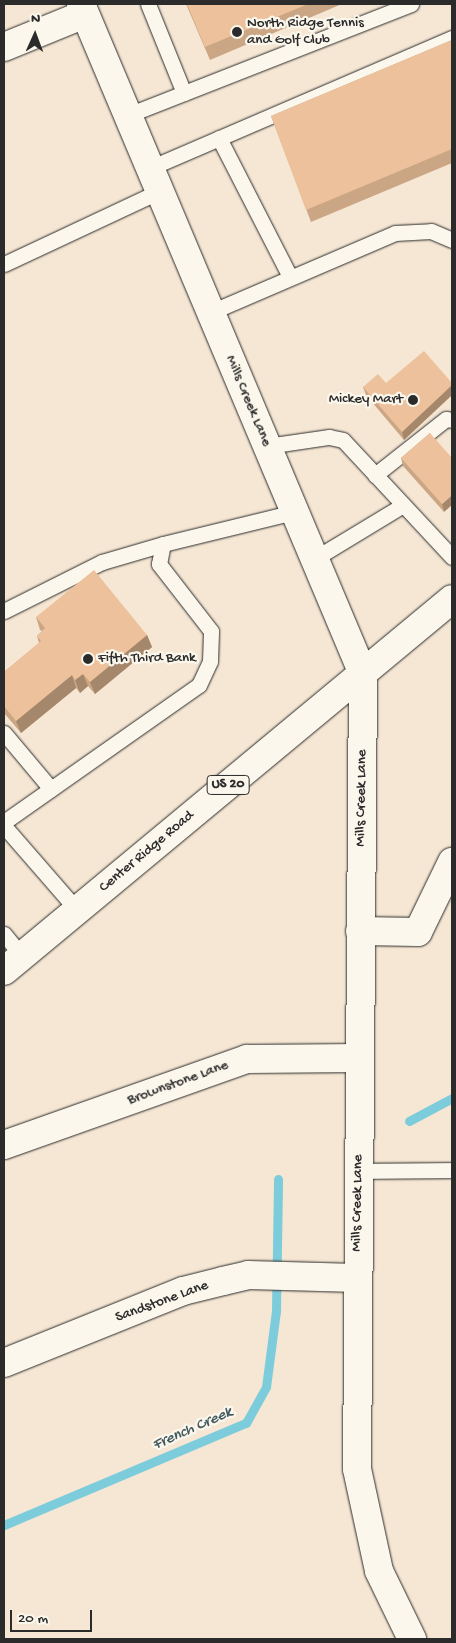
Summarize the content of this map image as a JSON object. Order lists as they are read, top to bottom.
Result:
{
  "streets": {
    "street": [
      "Mills Creek Lane",
      "US 20",
      "Center Ridge Road",
      "Brownstone Lane",
      "Sandstone Lane"
    ]
  },
  "crossings": [
    ["Mills Creek Lane", "Center Ridge Road"],
    ["Mills Creek Lane", "Brownstone Lane"],
    ["Mills Creek Lane", "Sandstone Lane"]
  ],
  "water": ["French Creek"],
  "places": ["North Ridge Tennis and Golf Club", "Mickey Mart", "Fifth Third Bank"],
  "scale_bar": "20 m",
  "north": "top"
}
